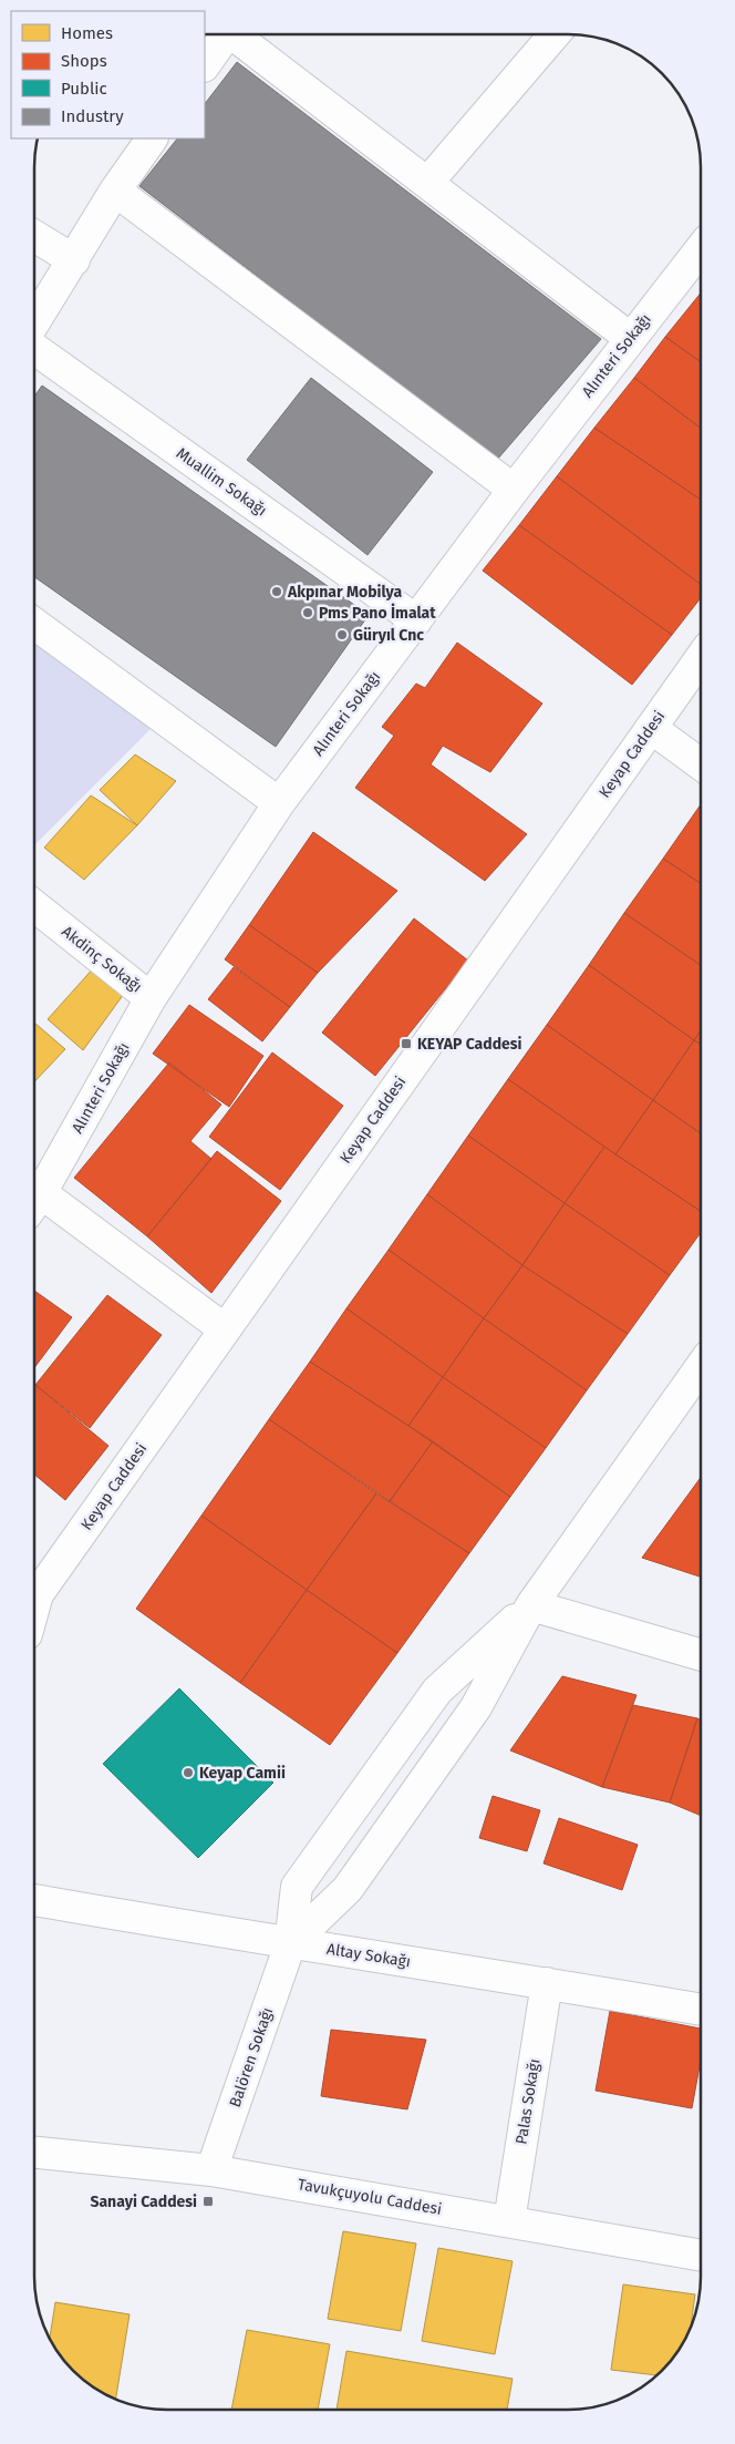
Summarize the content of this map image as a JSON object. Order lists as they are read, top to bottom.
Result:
{
  "streets": {
    "street": [
      "Alınteri Sokağı",
      "Muallim Sokağı",
      "Keyap Caddesi",
      "Akdinç Sokağı",
      "Altay Sokağı",
      "Balören Sokağı",
      "Palas Sokağı",
      "Tavukçuyolu Caddesi"
    ]
  },
  "crossings": [
    ["Alınteri Sokağı", "Muallim Sokağı"],
    ["Alınteri Sokağı", "Akdinç Sokağı"],
    ["Altay Sokağı", "Balören Sokağı"],
    ["Altay Sokağı", "Palas Sokağı"],
    ["Balören Sokağı", "Tavukçuyolu Caddesi"],
    ["Palas Sokağı", "Tavukçuyolu Caddesi"]
  ],
  "places": {
    "other": [
      "Akpınar Mobilya",
      "Pms Pano İmalat",
      "Güryıl Cnc",
      "Keyap Camii"
    ],
    "transit": ["KEYAP Caddesi", "Sanayi Caddesi"]
  },
  "legend": [
    "Homes",
    "Shops",
    "Public",
    "Industry"
  ]
}
